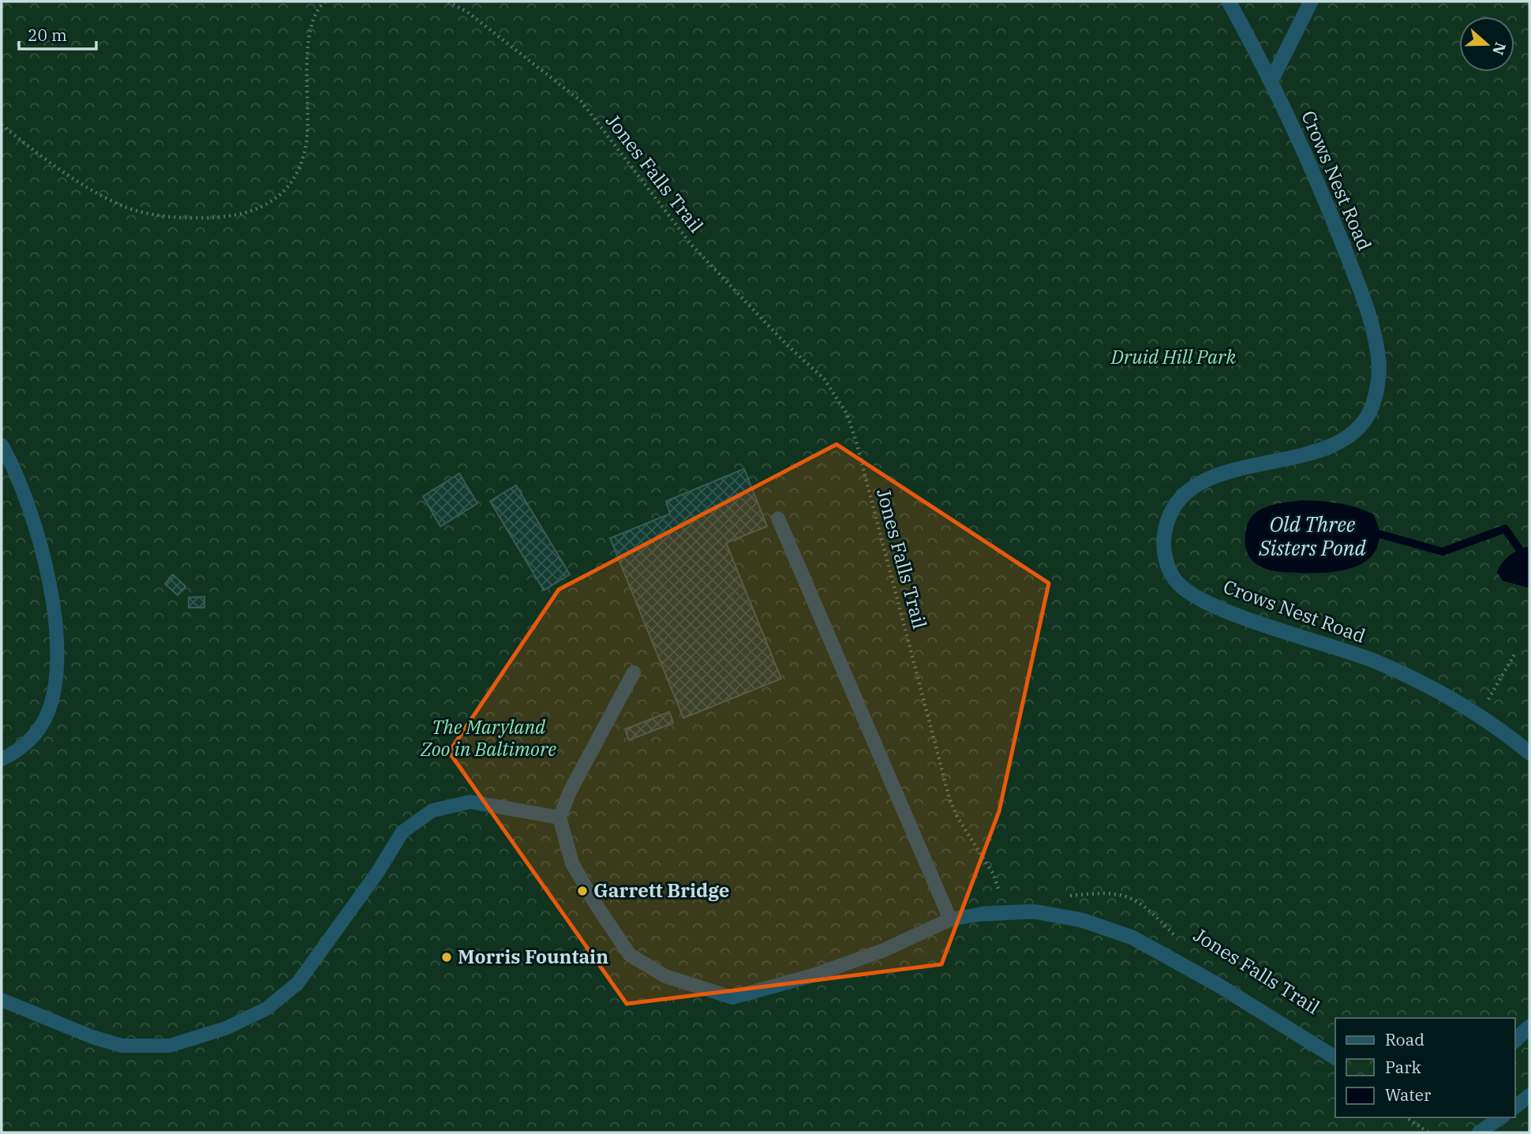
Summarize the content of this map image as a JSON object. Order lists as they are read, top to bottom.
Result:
{
  "streets": {
    "street": ["Crows Nest Road"],
    "path": ["Jones Falls Trail"]
  },
  "water": ["Old Three Sisters Pond"],
  "parks": ["Druid Hill Park", "The Maryland Zoo in Baltimore"],
  "places": ["Garrett Bridge", "Morris Fountain"],
  "legend": ["Road", "Park", "Water"],
  "scale_bar": "20 m",
  "north": "right"
}
